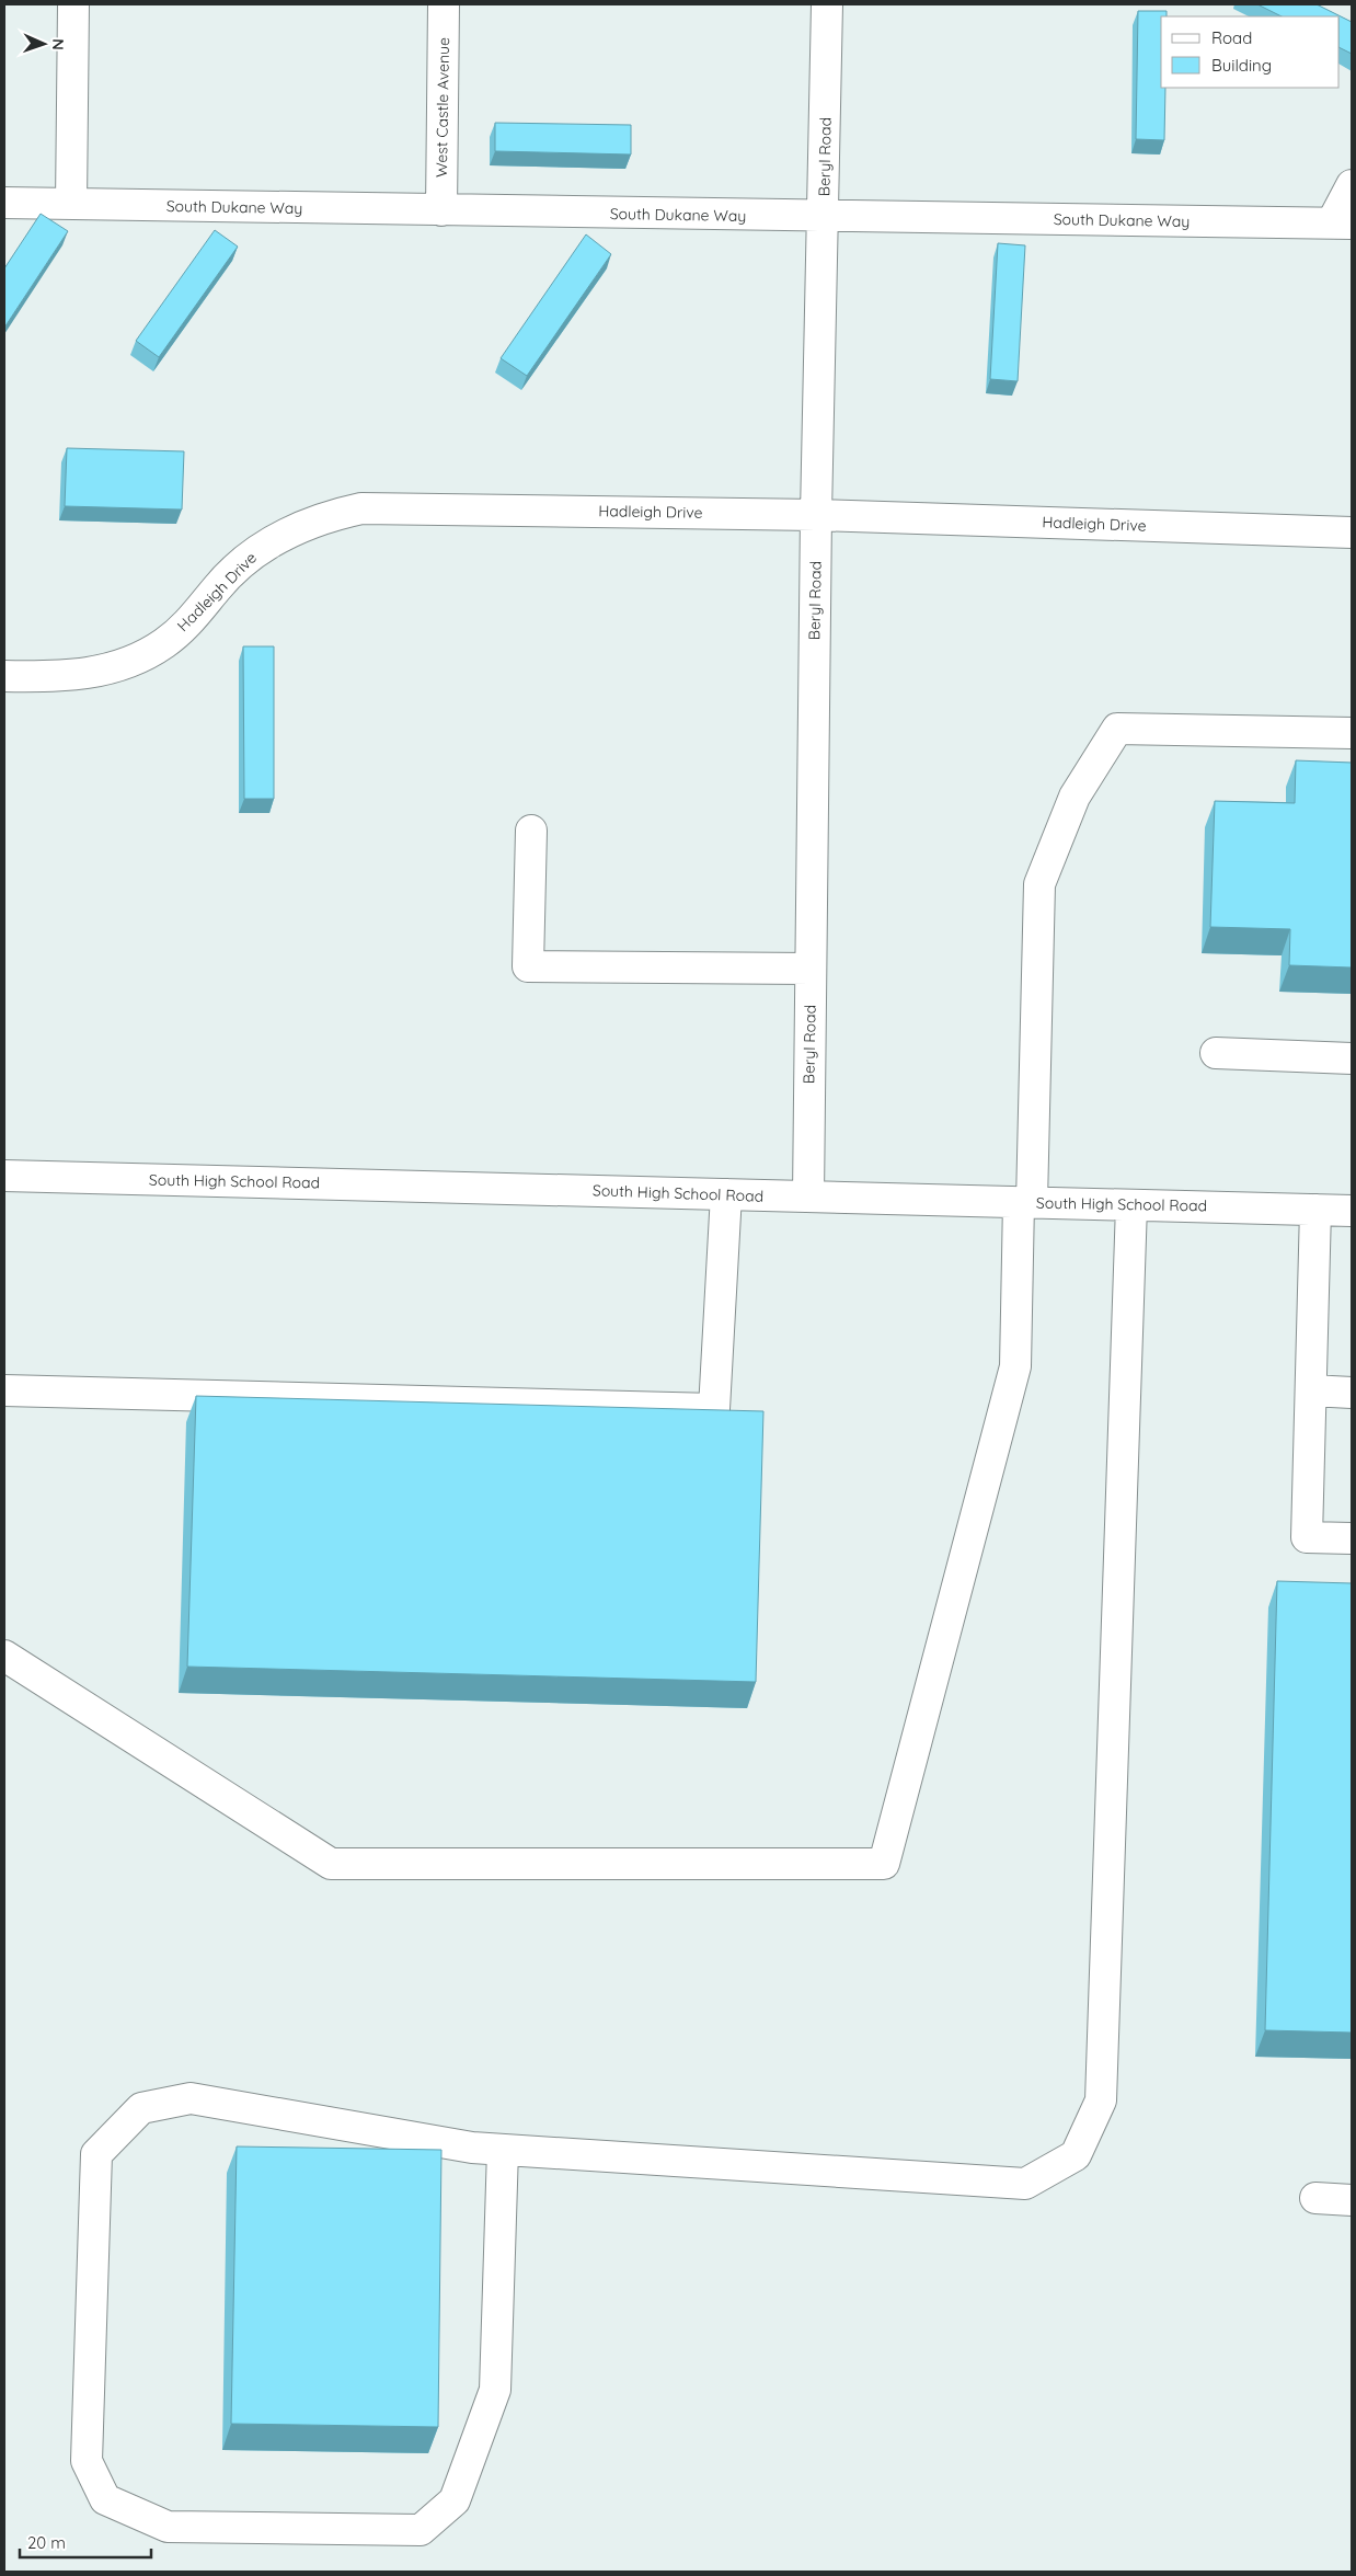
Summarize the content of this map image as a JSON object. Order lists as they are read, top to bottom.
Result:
{
  "streets": {
    "street": [
      "West Castle Avenue",
      "Beryl Road",
      "South Dukane Way",
      "Hadleigh Drive",
      "South High School Road"
    ]
  },
  "crossings": [
    ["West Castle Avenue", "South Dukane Way"],
    ["Beryl Road", "South Dukane Way"],
    ["Beryl Road", "Hadleigh Drive"],
    ["Beryl Road", "South High School Road"]
  ],
  "legend": ["Road", "Building"],
  "scale_bar": "20 m",
  "north": "right"
}
